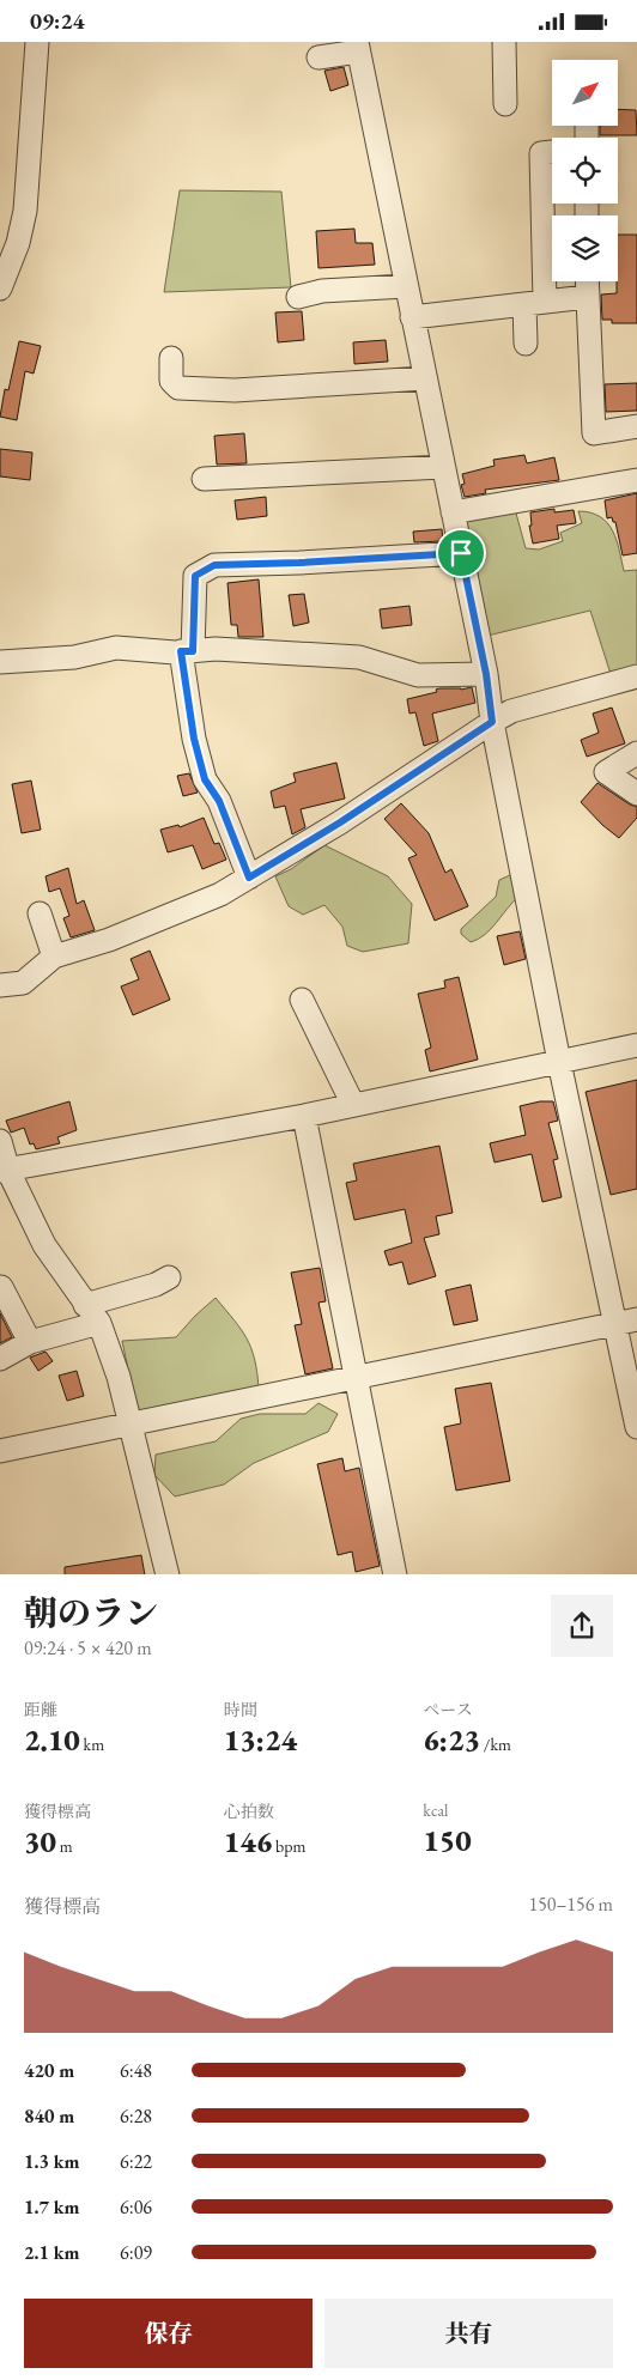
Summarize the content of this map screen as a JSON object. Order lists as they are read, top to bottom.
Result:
{
  "north": "top right",
  "page": {
    "status": "09:24",
    "heading": ["朝のラン", "09:24 · 5 × 420 m"],
    "stats": [
      ["距離", "2.10 km"],
      ["時間", "13:24"],
      ["ペース", "6:23 /km"],
      ["獲得標高", "30 m"],
      ["心拍数", "146 bpm"],
      ["kcal", "150"]
    ],
    "chart": ["獲得標高", "150–156 m"],
    "list": [
      {
        "name": "420 m",
        "note": "6:48"
      },
      {
        "name": "840 m",
        "note": "6:28"
      },
      {
        "name": "1.3 km",
        "note": "6:22"
      },
      {
        "name": "1.7 km",
        "note": "6:06"
      },
      {
        "name": "2.1 km",
        "note": "6:09"
      }
    ],
    "buttons": ["保存", "共有"]
  }
}
